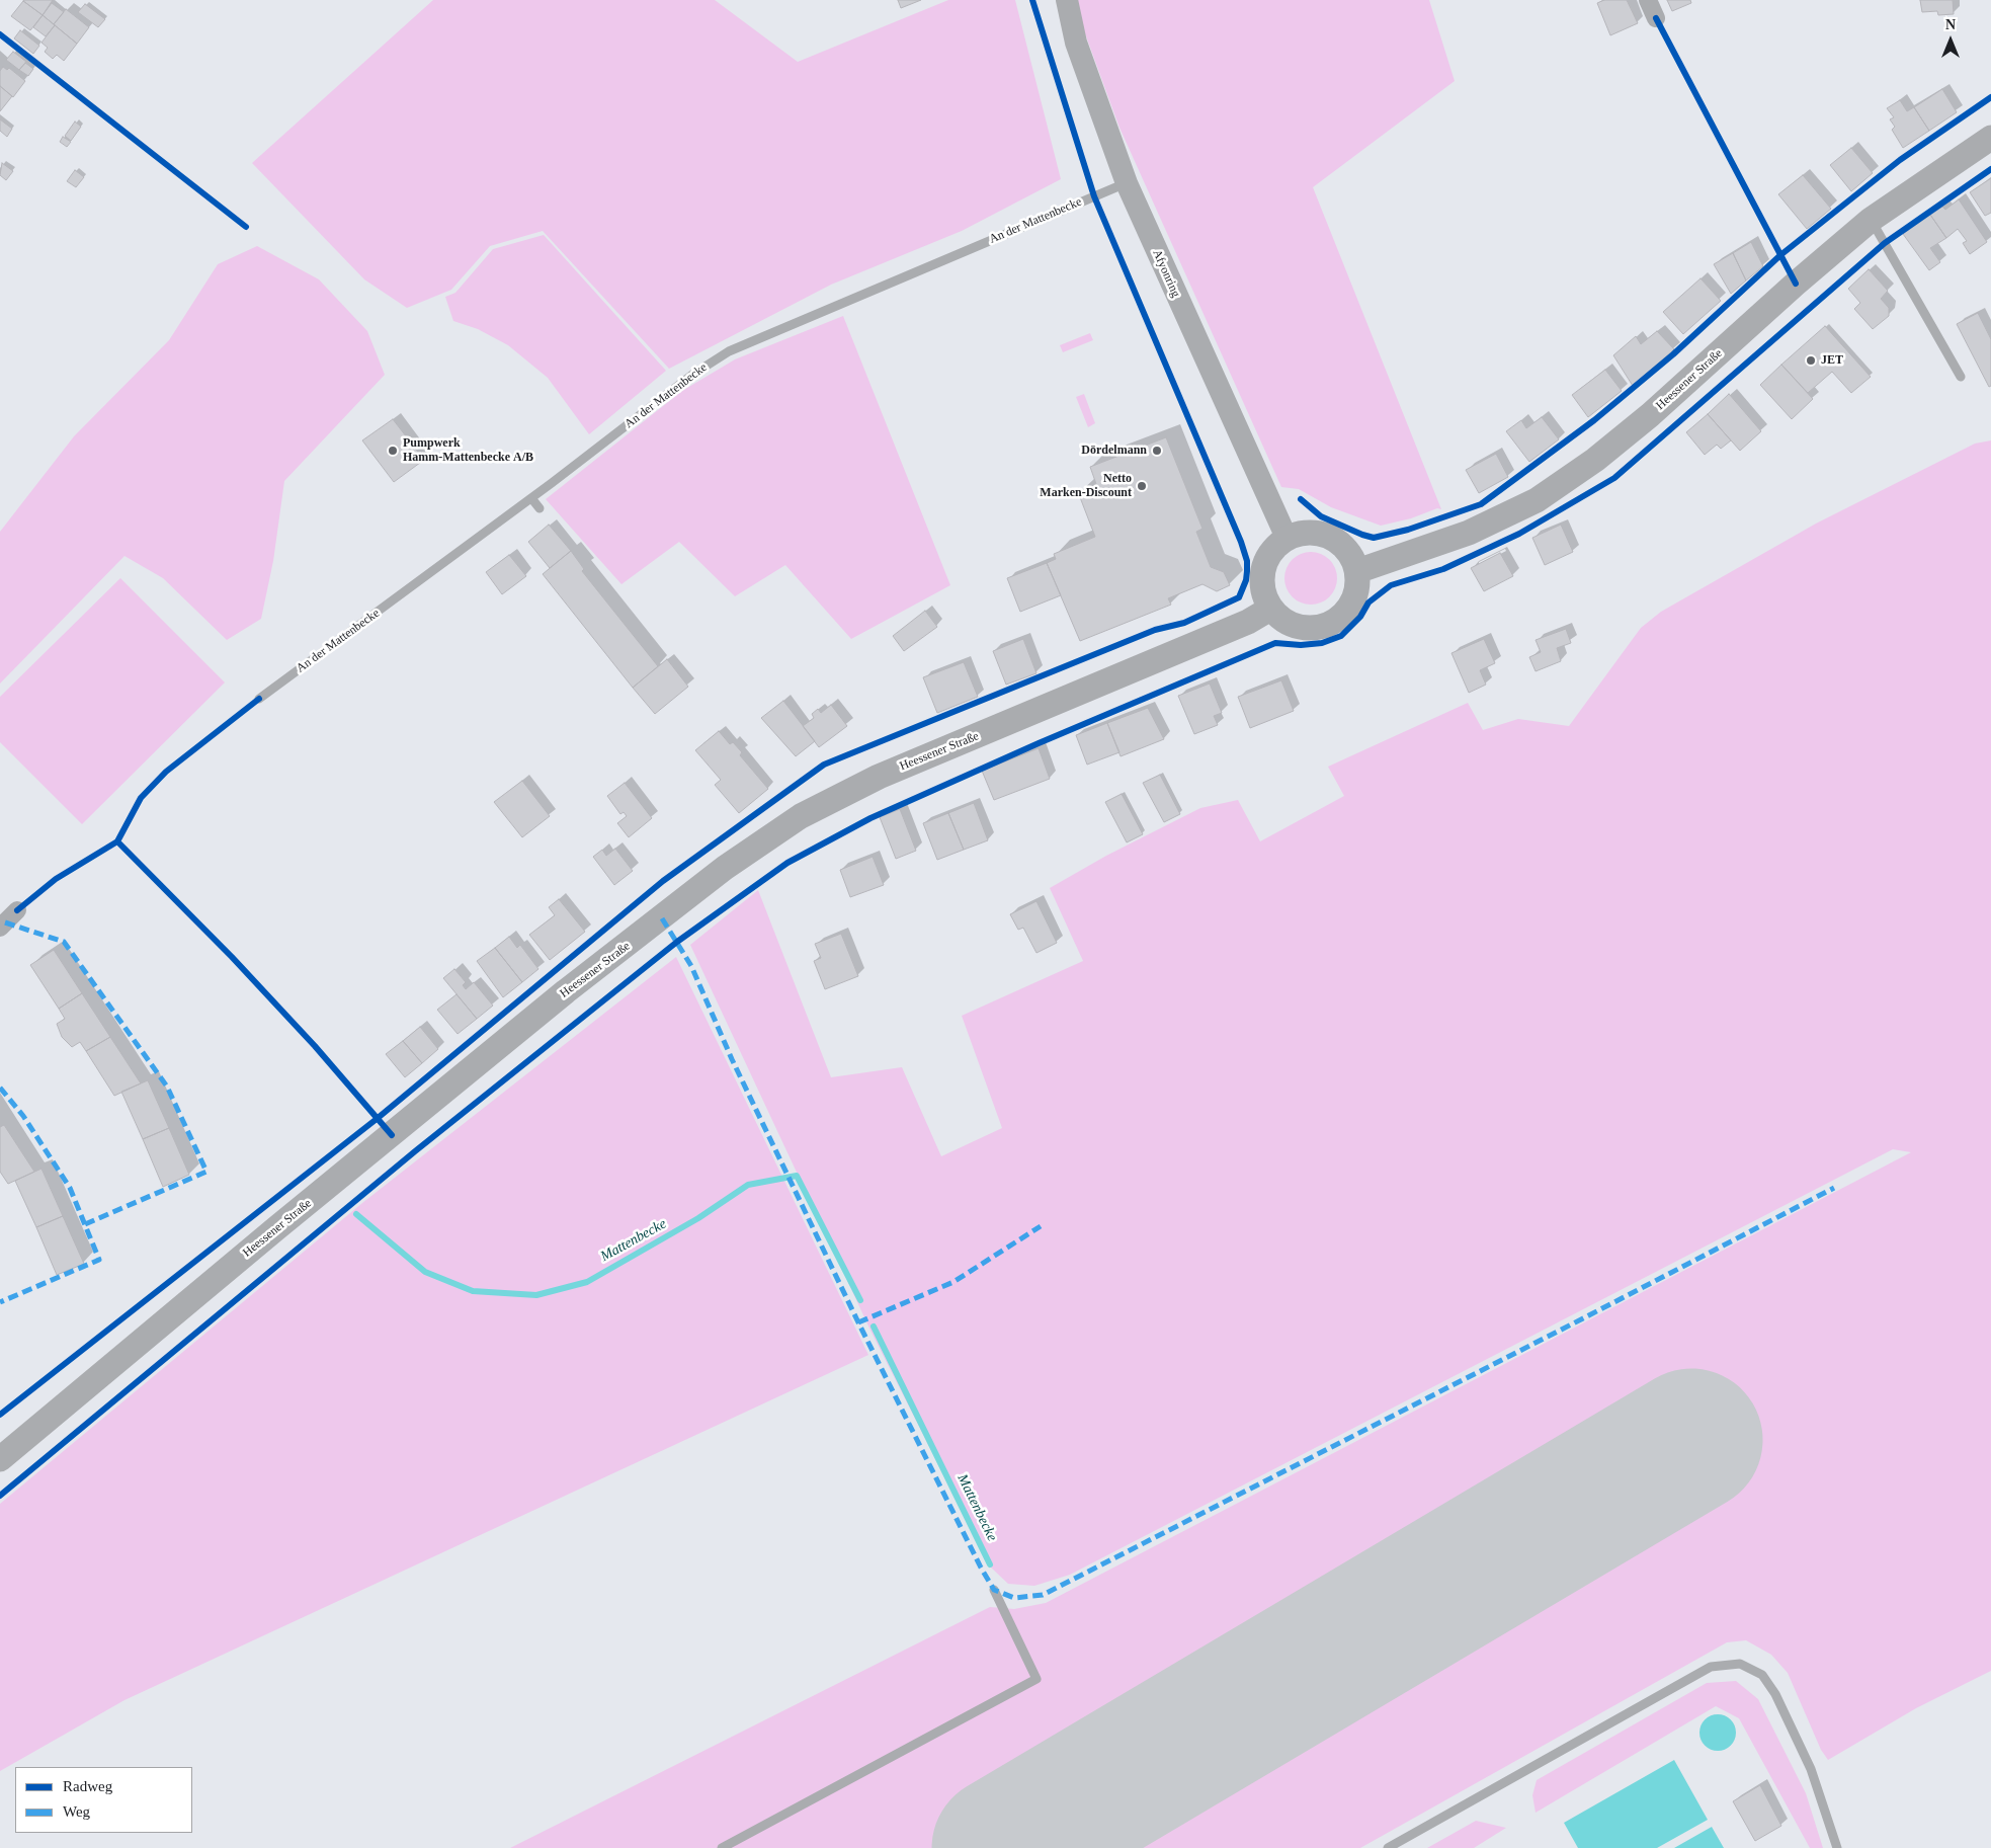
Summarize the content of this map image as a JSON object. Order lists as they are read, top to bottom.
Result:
{
  "streets": {
    "main road": ["Heessener Straße"],
    "street": ["Afyonring"],
    "lane": ["An der Mattenbecke"]
  },
  "crossings": [
    ["An der Mattenbecke", "Afyonring"],
    ["Afyonring", "Heessener Straße"]
  ],
  "water": ["Mattenbecke"],
  "places": [
    "JET",
    "Pumpwerk Hamm-Mattenbecke A/B",
    "Dördelmann",
    "Netto Marken-Discount"
  ],
  "legend": ["Radweg", "Weg"],
  "north": "top"
}
